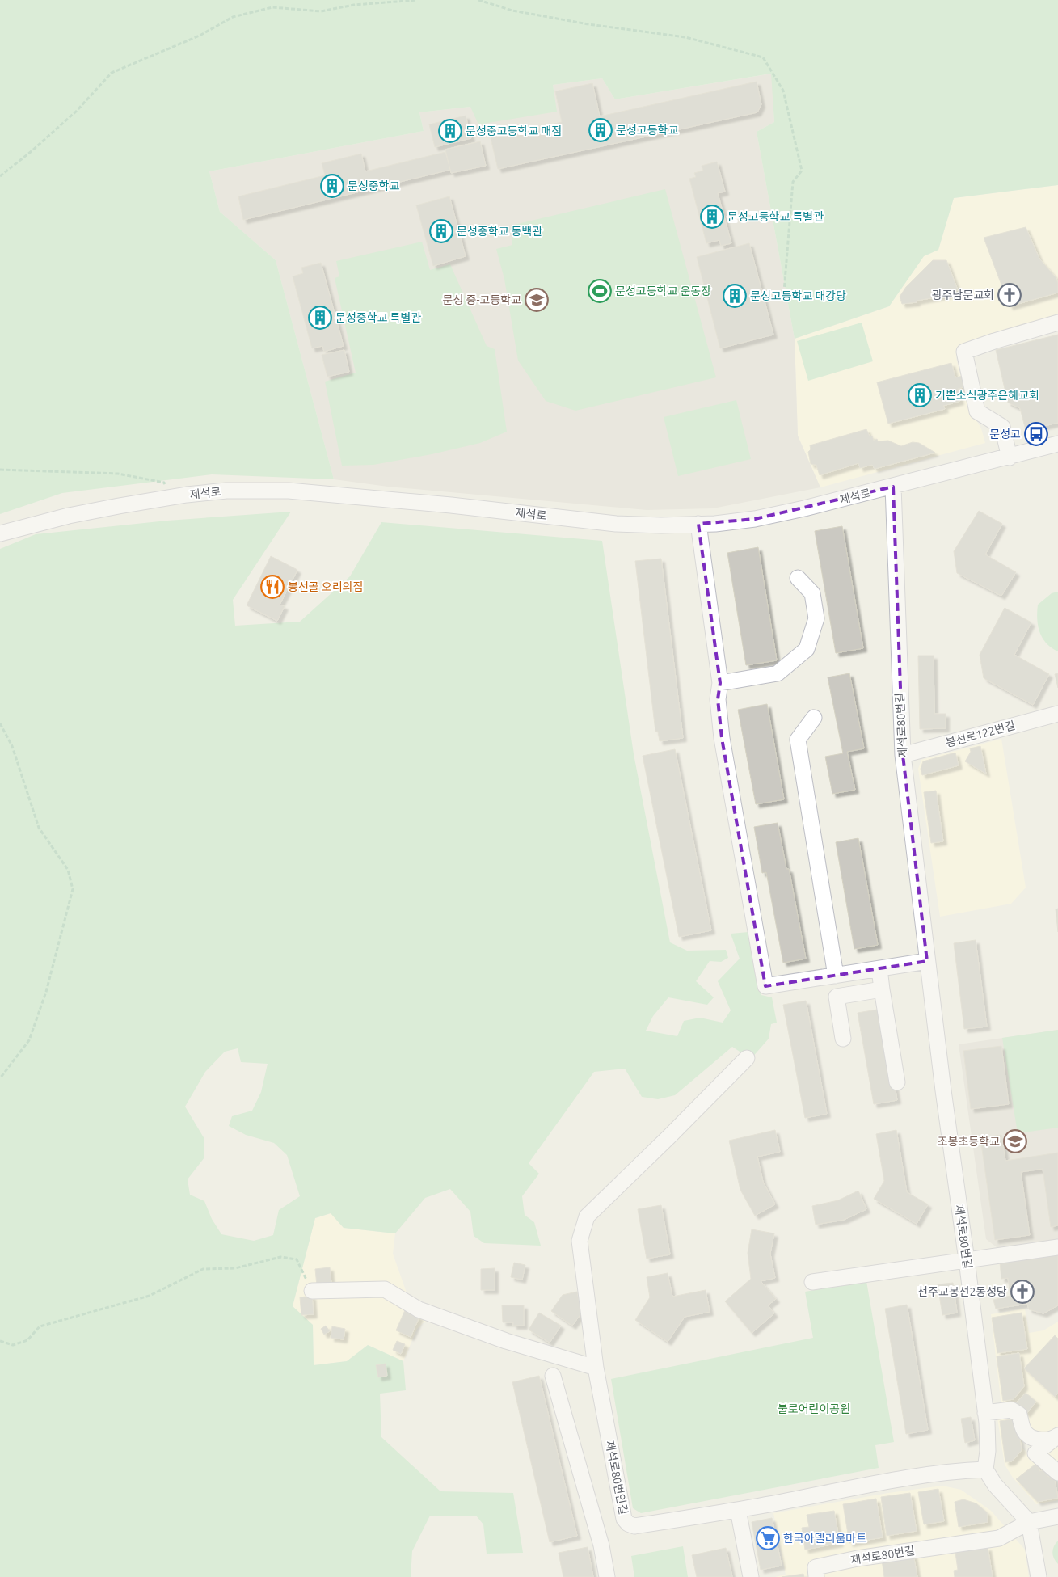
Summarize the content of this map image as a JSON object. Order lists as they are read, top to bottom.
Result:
{
  "streets": {
    "street": [
      "제석로",
      "제석로80번길",
      "봉선로122번길",
      "제석로80번안길"
    ]
  },
  "crossings": [
    ["제석로", "제석로80번길"],
    ["제석로80번길", "봉선로122번길"],
    ["제석로80번길", "제석로80번안길"]
  ],
  "parks": ["불로어린이공원"],
  "places": {
    "building": [
      "문성고등학교",
      "문성중고등학교 매점",
      "문성중학교",
      "문성고등학교 특별관",
      "문성중학교 동백관",
      "문성고등학교 대강당",
      "문성중학교 특별관",
      "기쁜소식광주은혜교회"
    ],
    "sports": ["문성고등학교 운동장"],
    "church": ["광주남문교회", "천주교봉선2동성당"],
    "school or university": ["문성 중-고등학교", "조봉초등학교"],
    "bus stop": ["문성고"],
    "restaurant": ["봉선골 오리의집"],
    "supermarket": ["한국아델리움마트"]
  }
}
